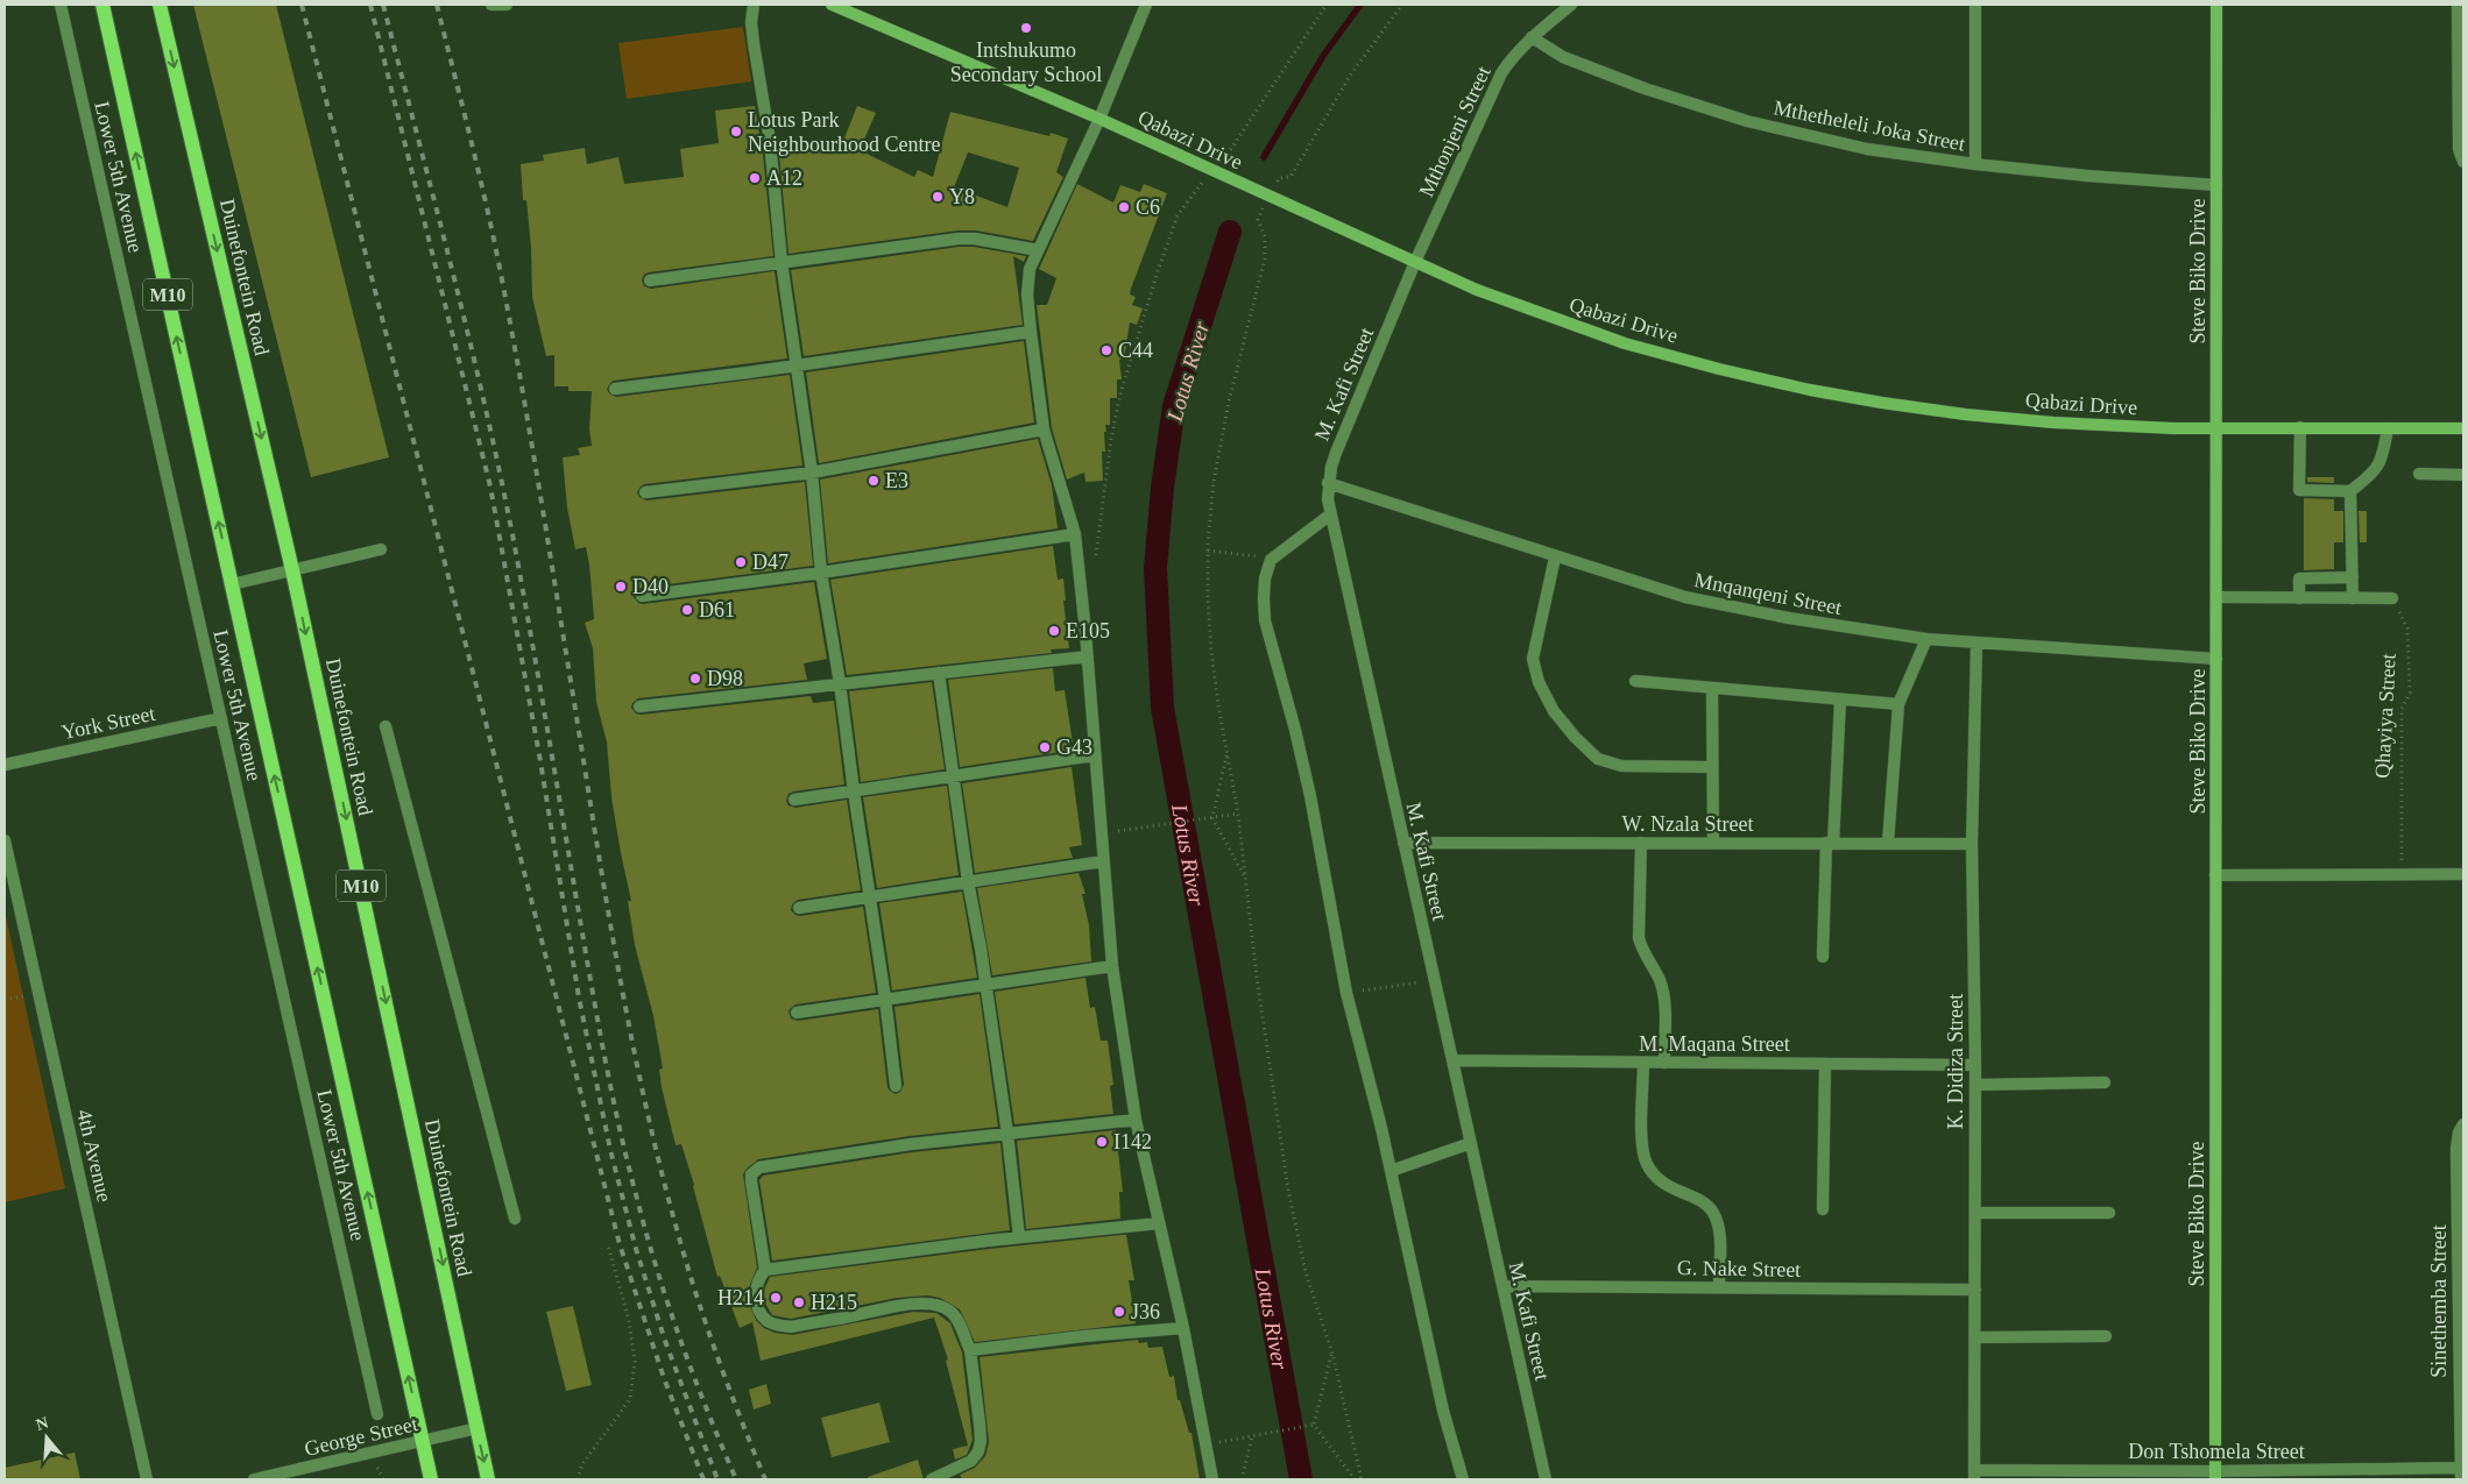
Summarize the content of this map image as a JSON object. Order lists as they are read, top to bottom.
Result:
{
  "streets": {
    "main road": ["Duinefontein Road", "M10"],
    "street": [
      "Mthetheleli Joka Street",
      "Mthonjeni Street",
      "Qabazi Drive",
      "Lower 5th Avenue",
      "Steve Biko Drive",
      "M. Kafi Street",
      "Mnqanqeni Street",
      "York Street",
      "W. Nzala Street",
      "M. Maqana Street",
      "K. Didiza Street",
      "4th Avenue",
      "G. Nake Street",
      "Sinethemba Street",
      "George Street",
      "Don Tshomela Street"
    ],
    "path": ["Qhayiya Street"]
  },
  "crossings": [
    ["Mthetheleli Joka Street", "Mthonjeni Street"],
    ["Mthetheleli Joka Street", "Steve Biko Drive"],
    ["Mthonjeni Street", "Qabazi Drive"],
    ["Mthonjeni Street", "M. Kafi Street"],
    ["Qabazi Drive", "Steve Biko Drive"],
    ["Qabazi Drive", "M. Kafi Street"],
    ["Lower 5th Avenue", "York Street"],
    ["Steve Biko Drive", "Mnqanqeni Street"],
    ["Steve Biko Drive", "Don Tshomela Street"],
    ["Duinefontein Road", "George Street"],
    ["M10", "George Street"],
    ["M. Kafi Street", "Mnqanqeni Street"],
    ["M. Kafi Street", "W. Nzala Street"],
    ["M. Kafi Street", "M. Maqana Street"],
    ["M. Kafi Street", "G. Nake Street"],
    ["Mnqanqeni Street", "K. Didiza Street"],
    ["W. Nzala Street", "K. Didiza Street"],
    ["M. Maqana Street", "K. Didiza Street"],
    ["K. Didiza Street", "G. Nake Street"],
    ["K. Didiza Street", "Don Tshomela Street"],
    ["Sinethemba Street", "Don Tshomela Street"]
  ],
  "water": ["Lotus River"],
  "places": [
    "Intshukumo Secondary School",
    "Lotus Park Neighbourhood Centre",
    "A12",
    "Y8",
    "C6",
    "C44",
    "E3",
    "D47",
    "D40",
    "D61",
    "E105",
    "D98",
    "G43",
    "I142",
    "H214",
    "H215",
    "J36"
  ],
  "north": "top"
}
